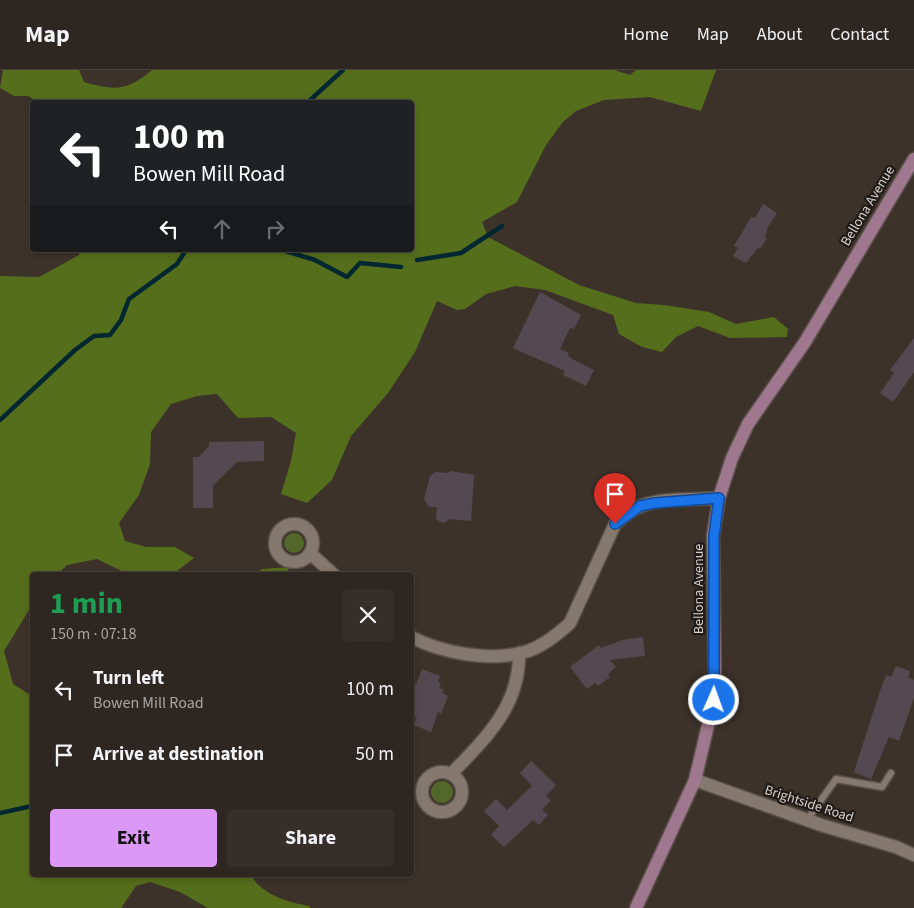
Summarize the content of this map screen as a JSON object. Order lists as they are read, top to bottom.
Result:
{
  "streets": {
    "main road": ["Bellona Avenue"],
    "street": ["Brightside Road"]
  },
  "crossings": [
    ["Bellona Avenue", "Brightside Road"]
  ],
  "page": {
    "header": "Map",
    "nav": [
      "Home",
      "Map",
      "About",
      "Contact"
    ],
    "turn": ["100 m", "Bowen Mill Road"],
    "heading": ["1 min", "150 m · 07:18"],
    "list": [
      {
        "name": "Turn left",
        "note": "Bowen Mill Road",
        "value": "100 m"
      },
      {
        "name": "Arrive at destination",
        "value": "50 m"
      }
    ],
    "buttons": ["Exit", "Share"]
  }
}
